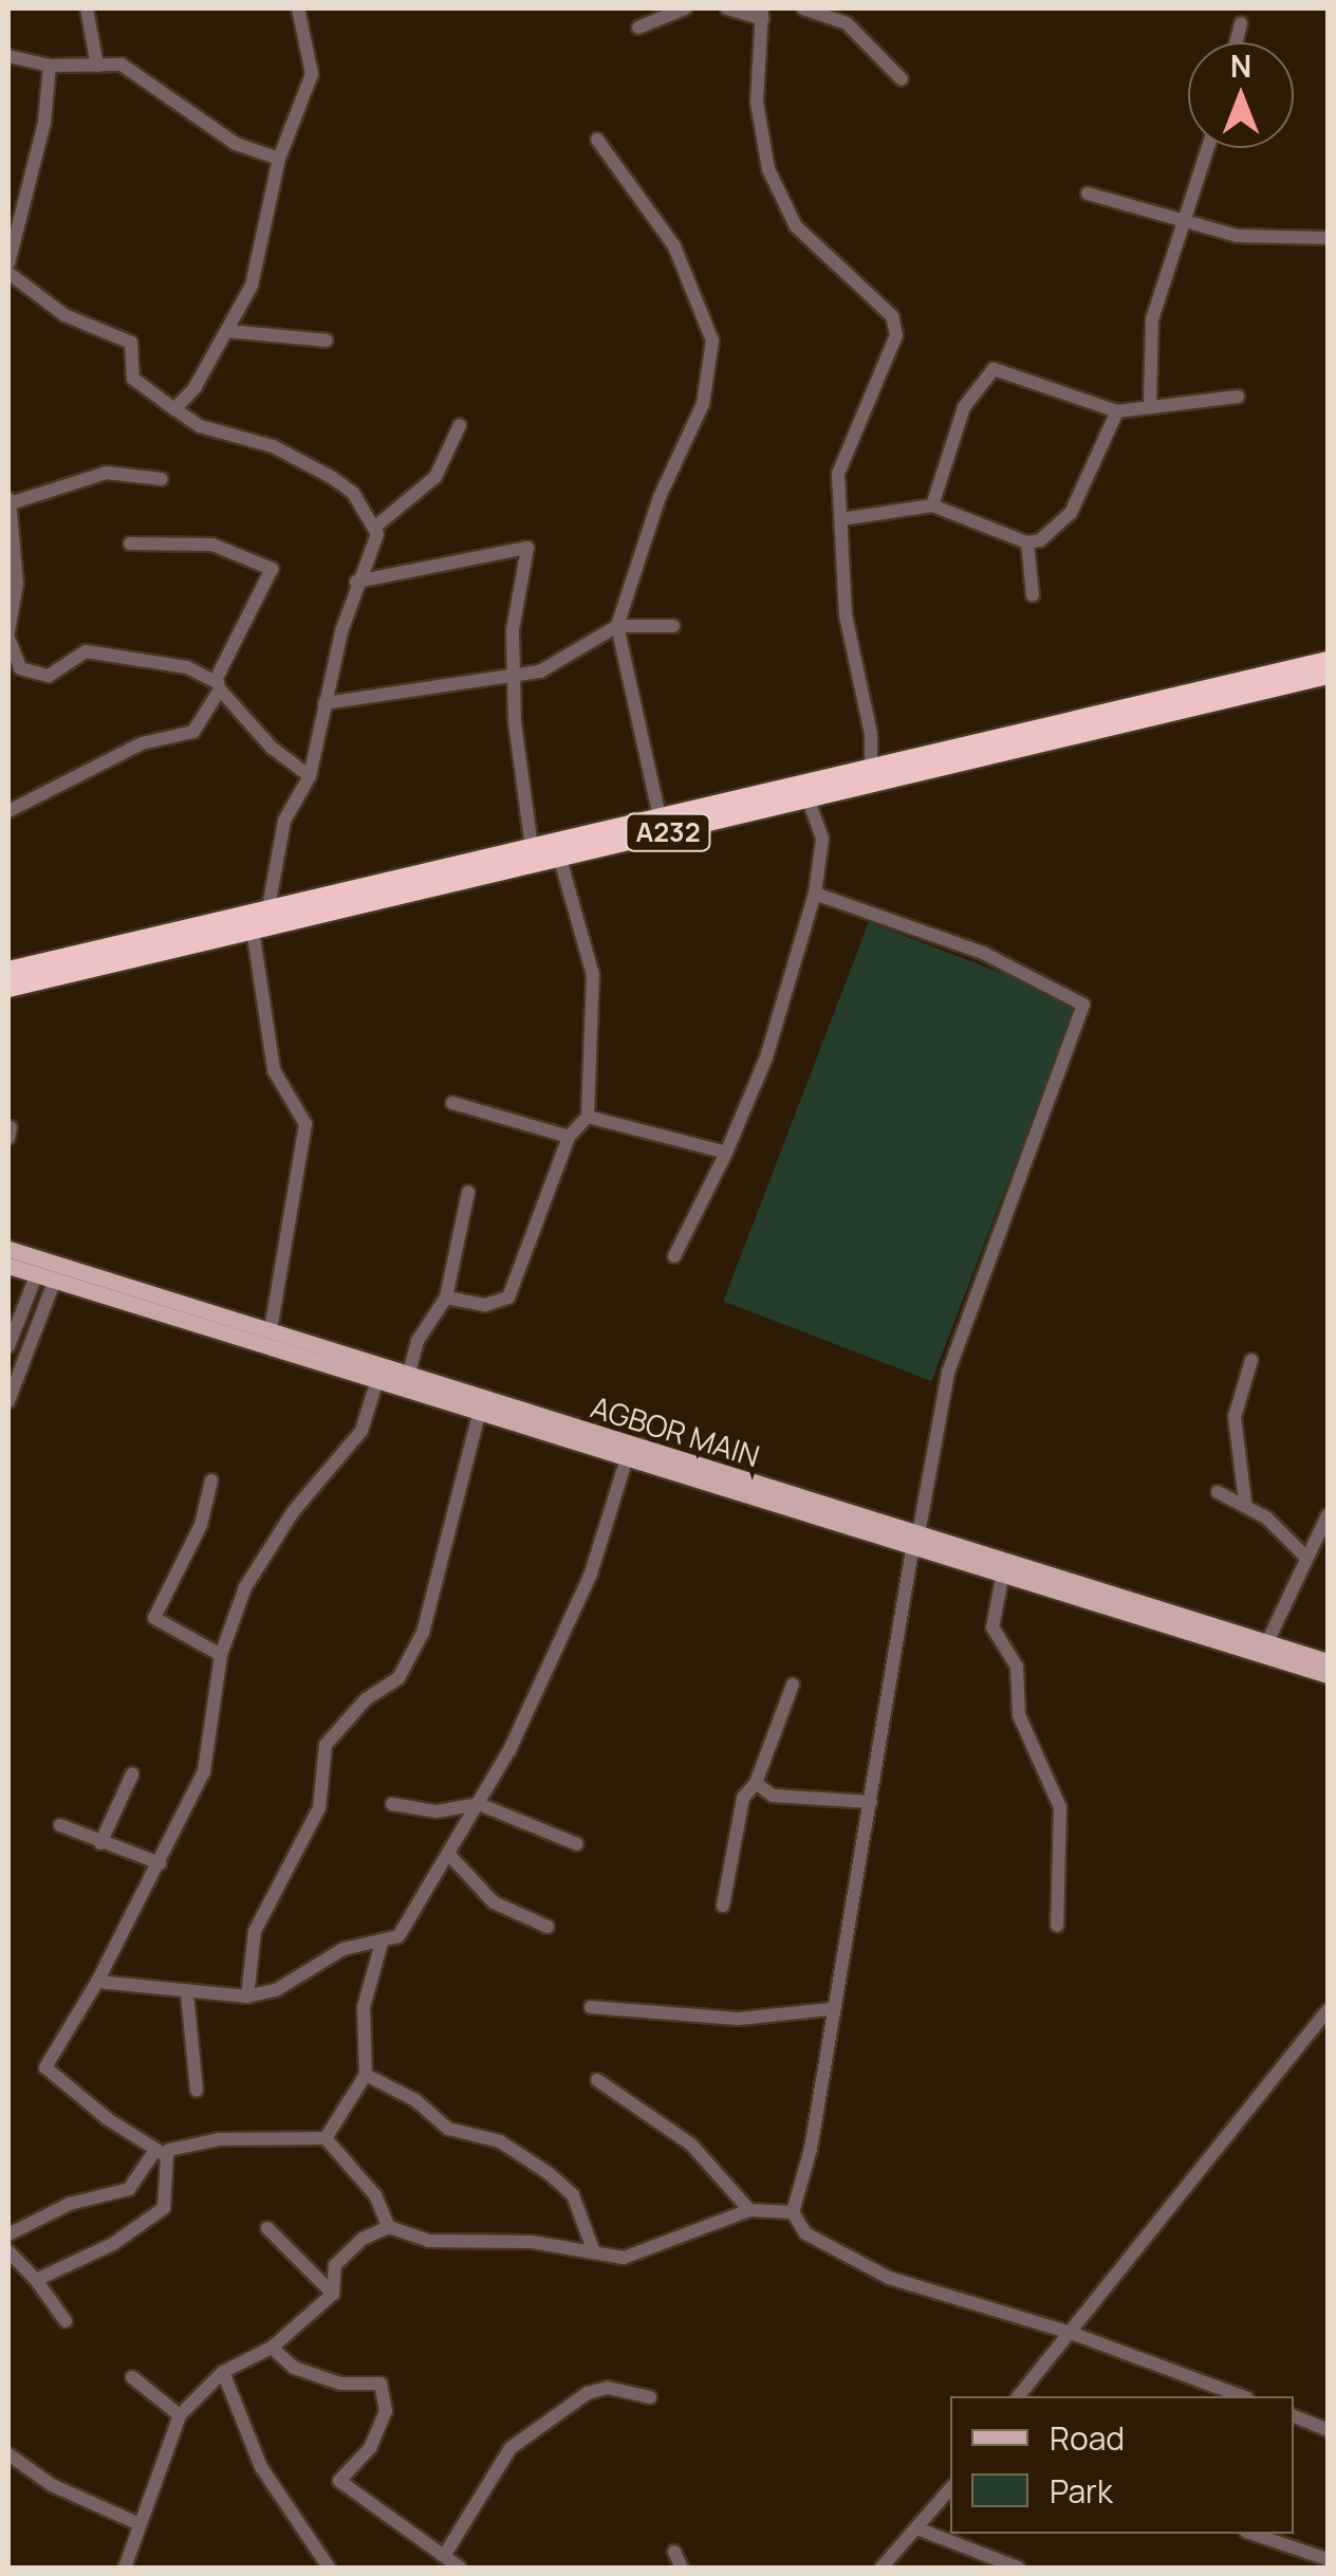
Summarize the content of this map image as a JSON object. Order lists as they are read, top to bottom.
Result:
{
  "streets": {
    "highway": ["A232"],
    "main road": ["AGBOR MAIN"]
  },
  "legend": ["Road", "Park"],
  "north": "top"
}
